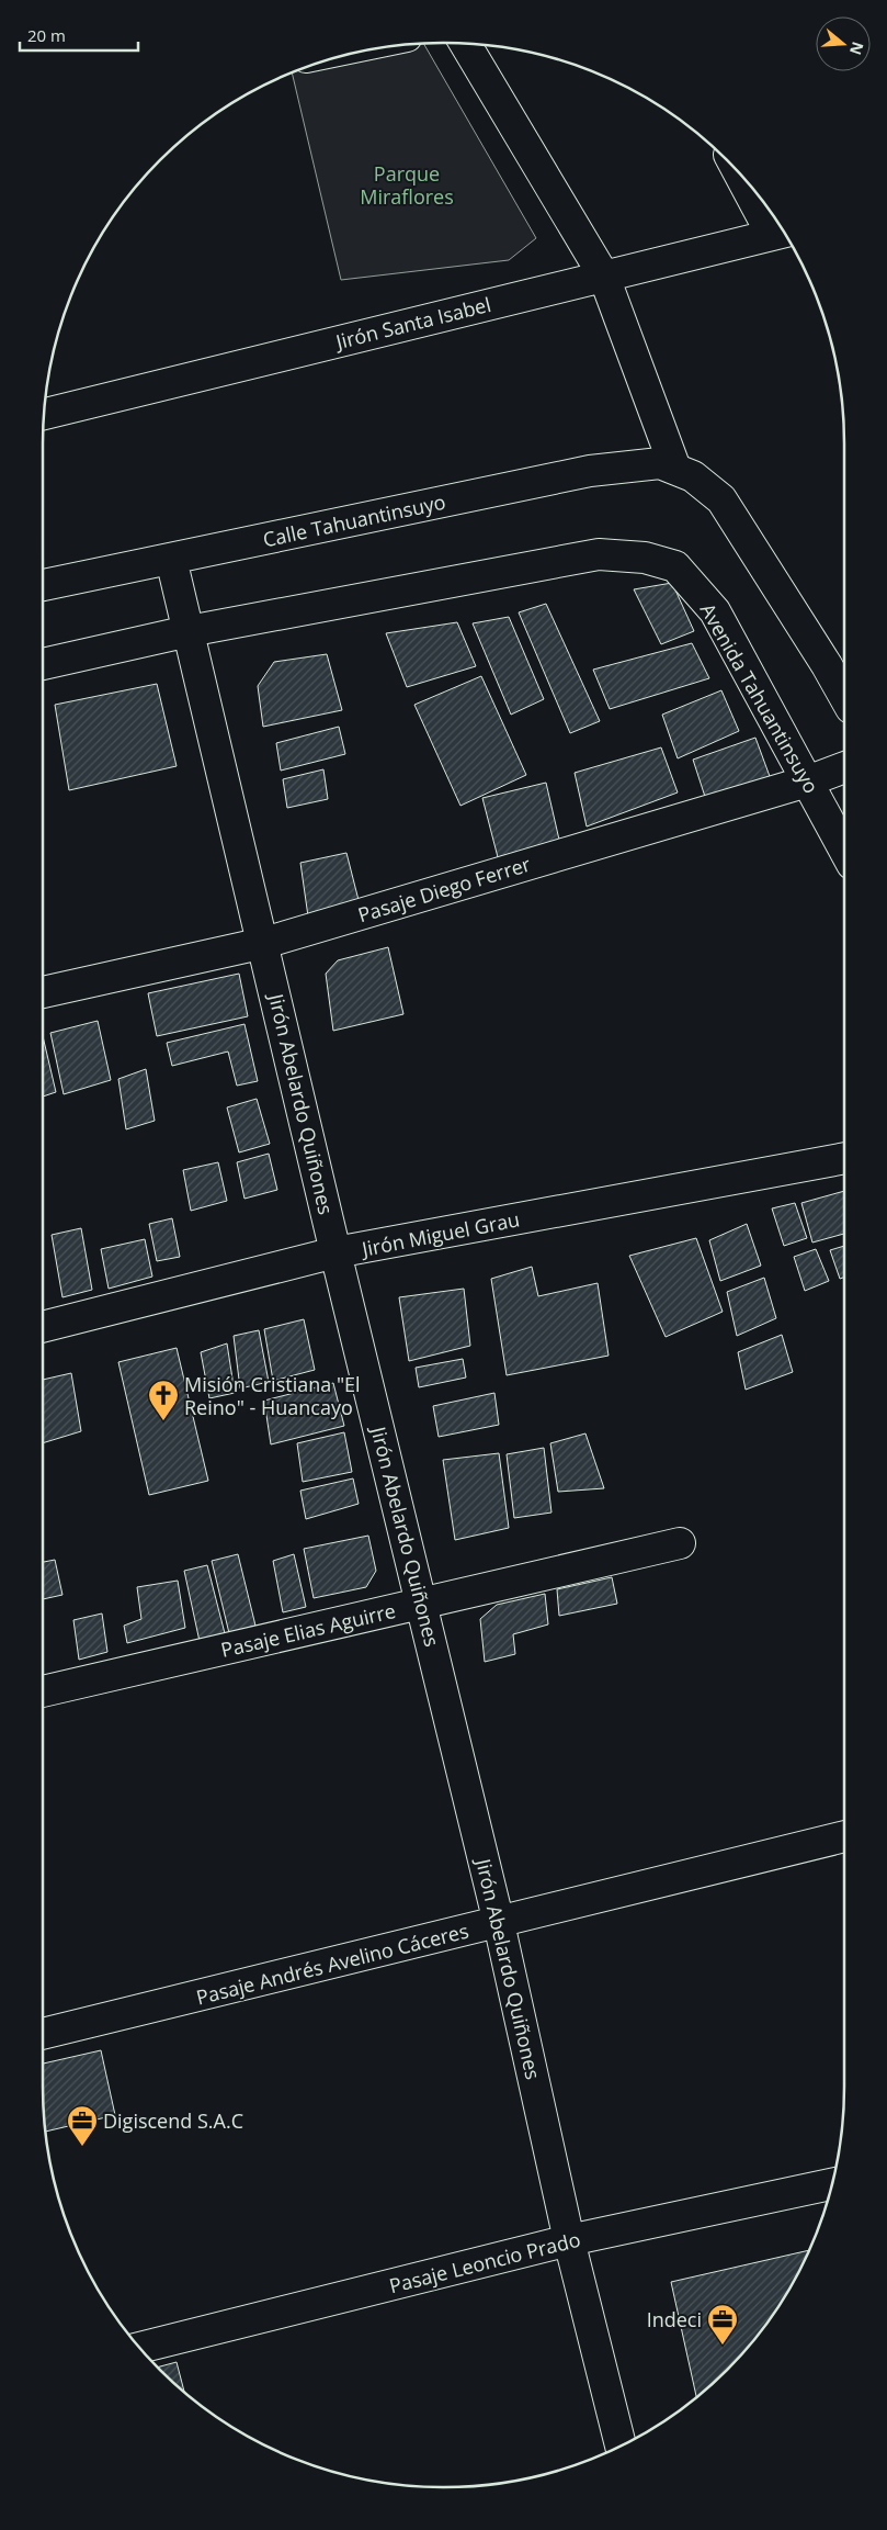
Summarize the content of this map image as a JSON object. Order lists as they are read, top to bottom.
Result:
{
  "streets": {
    "street": [
      "Jirón Santa Isabel",
      "Calle Tahuantinsuyo",
      "Avenida Tahuantinsuyo",
      "Pasaje Diego Ferrer",
      "Jirón Abelardo Quiñones",
      "Jirón Miguel Grau",
      "Pasaje Elias Aguirre",
      "Pasaje Andrés Avelino Cáceres",
      "Pasaje Leoncio Prado"
    ]
  },
  "crossings": [
    ["Calle Tahuantinsuyo", "Jirón Abelardo Quiñones"],
    ["Avenida Tahuantinsuyo", "Pasaje Diego Ferrer"],
    ["Avenida Tahuantinsuyo", "Jirón Abelardo Quiñones"],
    ["Pasaje Diego Ferrer", "Jirón Abelardo Quiñones"],
    ["Jirón Abelardo Quiñones", "Jirón Miguel Grau"],
    ["Jirón Abelardo Quiñones", "Pasaje Elias Aguirre"],
    ["Jirón Abelardo Quiñones", "Pasaje Andrés Avelino Cáceres"],
    ["Jirón Abelardo Quiñones", "Pasaje Leoncio Prado"]
  ],
  "parks": ["Parque Miraflores"],
  "places": {
    "church": ["Misión Cristiana \"El Reino\" - Huancayo"],
    "office": ["Digiscend S.A.C", "Indeci"]
  },
  "scale_bar": "20 m",
  "north": "right"
}
